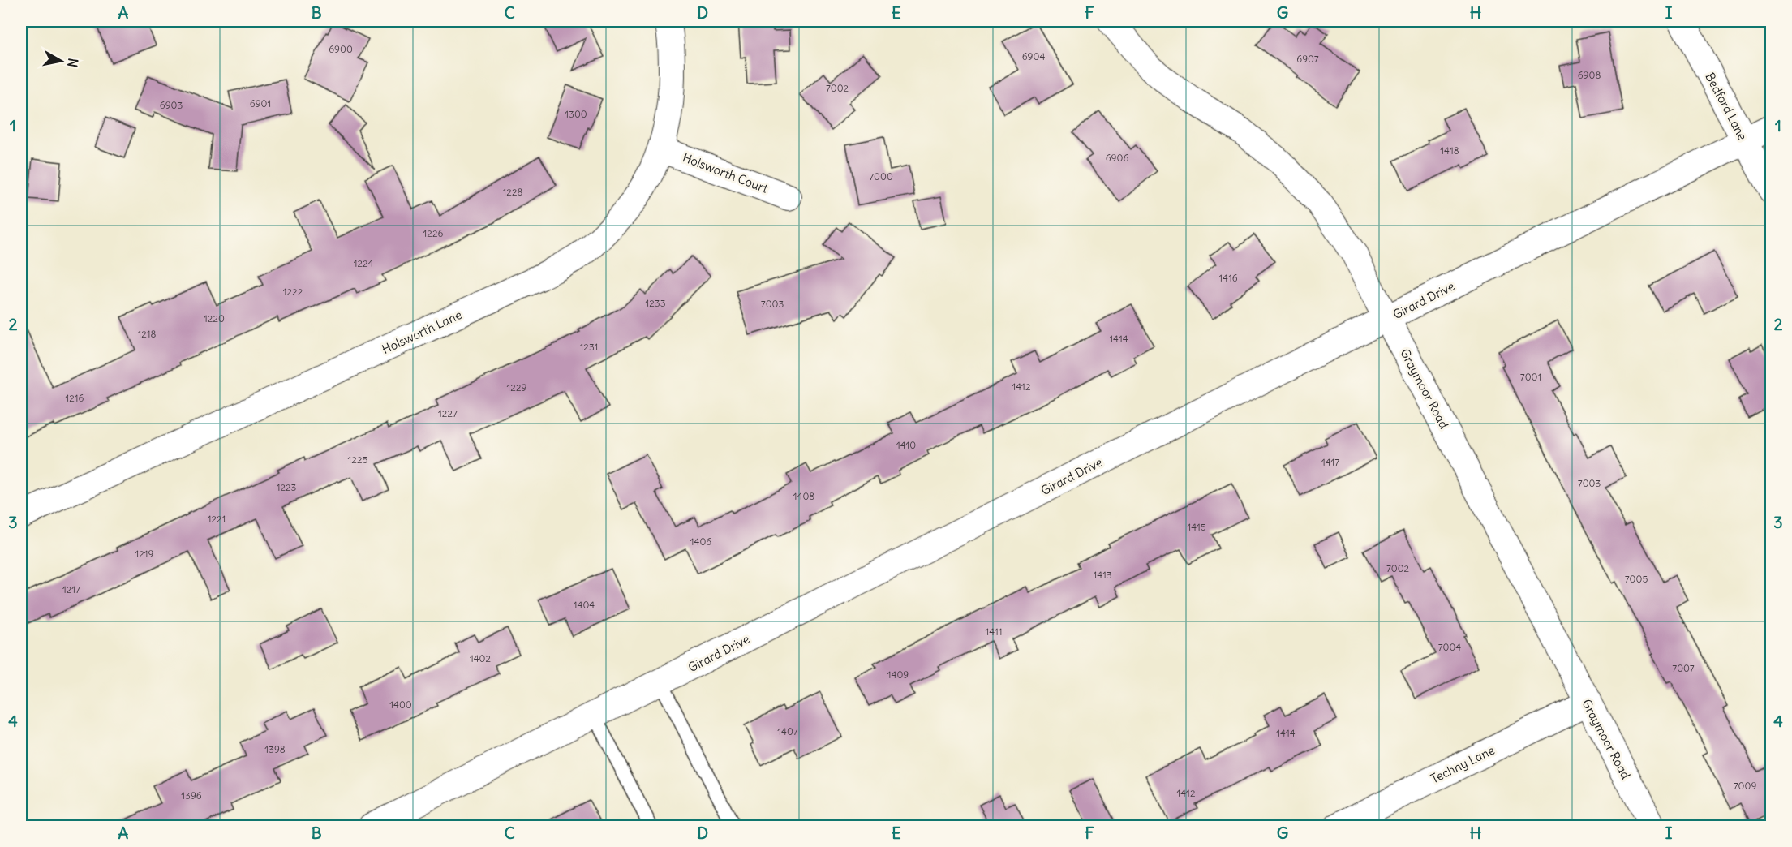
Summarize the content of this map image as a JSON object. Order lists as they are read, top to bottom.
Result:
{
  "streets": {
    "street": [
      "Bedford Lane",
      "Holsworth Court",
      "Girard Drive",
      "Holsworth Lane",
      "Graymoor Road",
      "Techny Lane"
    ]
  },
  "crossings": [
    ["Bedford Lane", "Girard Drive"],
    ["Holsworth Court", "Holsworth Lane"],
    ["Girard Drive", "Graymoor Road"],
    ["Graymoor Road", "Techny Lane"]
  ],
  "house_numbers": [
    "6900",
    "6904",
    "6907",
    "6908",
    "7002",
    "6901",
    "6903",
    "1300",
    "1418",
    "6906",
    "7000",
    "1228",
    "1226",
    "1224",
    "1416",
    "1222",
    "1233",
    "7003",
    "1220",
    "1218",
    "1414",
    "1231",
    "7001",
    "1412",
    "1229",
    "1216",
    "1227",
    "1410",
    "1225",
    "1417",
    "7003",
    "1223",
    "1408",
    "1221",
    "1415",
    "1406",
    "1219",
    "7002",
    "1413",
    "7005",
    "1217",
    "1404",
    "1411",
    "7004",
    "1402",
    "7007",
    "1409",
    "1400",
    "1407",
    "1414",
    "1398",
    "7009",
    "1412",
    "1396"
  ],
  "north": "right",
  "grid": {
    "columns": [
      "A",
      "B",
      "C",
      "D",
      "E",
      "F",
      "G",
      "H",
      "I"
    ],
    "rows": [
      "1",
      "2",
      "3",
      "4"
    ]
  }
}
